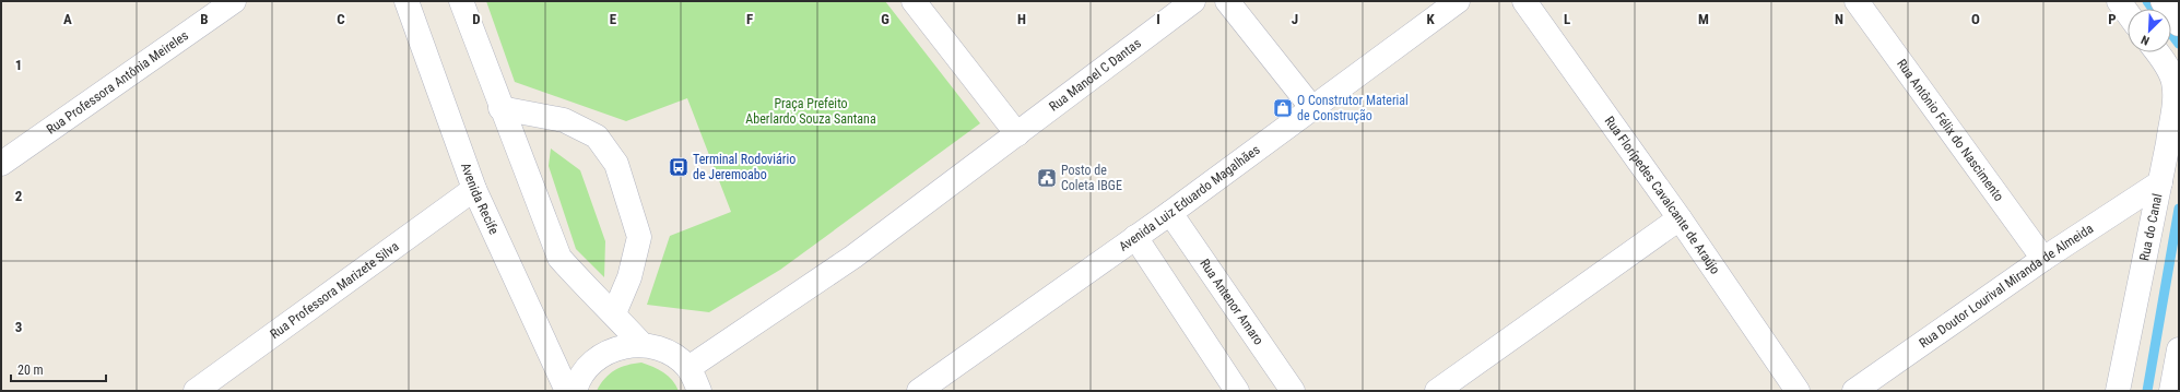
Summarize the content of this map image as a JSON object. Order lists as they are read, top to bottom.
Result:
{
  "streets": {
    "street": [
      "Rua Manoel C Dantas",
      "Rua Professora Antônia Meireles",
      "Rua Antônio Félix do Nascimento",
      "Rua Florípedes Cavalcante de Araújo",
      "Avenida Luiz Eduardo Magalhães",
      "Avenida Recife",
      "Rua do Canal",
      "Rua Doutor Lourival Miranda de Almeida",
      "Rua Professora Marizete Silva",
      "Rua Antenor Amaro"
    ]
  },
  "crossings": [
    ["Rua Antônio Félix do Nascimento", "Rua Doutor Lourival Miranda de Almeida"],
    ["Avenida Luiz Eduardo Magalhães", "Rua Antenor Amaro"],
    ["Avenida Recife", "Rua Professora Marizete Silva"],
    ["Rua do Canal", "Rua Doutor Lourival Miranda de Almeida"]
  ],
  "parks": ["Praça Prefeito Aberlardo Souza Santana"],
  "places": {
    "shop": ["O Construtor Material de Construção"],
    "bus stop": ["Terminal Rodoviário de Jeremoabo"],
    "public building": ["Posto de Coleta IBGE"]
  },
  "scale_bar": "20 m",
  "north": "bottom left",
  "grid": {
    "columns": [
      "A",
      "B",
      "C",
      "D",
      "E",
      "F",
      "G",
      "H",
      "I",
      "J",
      "K",
      "L",
      "M",
      "N",
      "O",
      "P"
    ],
    "rows": ["1", "2", "3"]
  }
}
